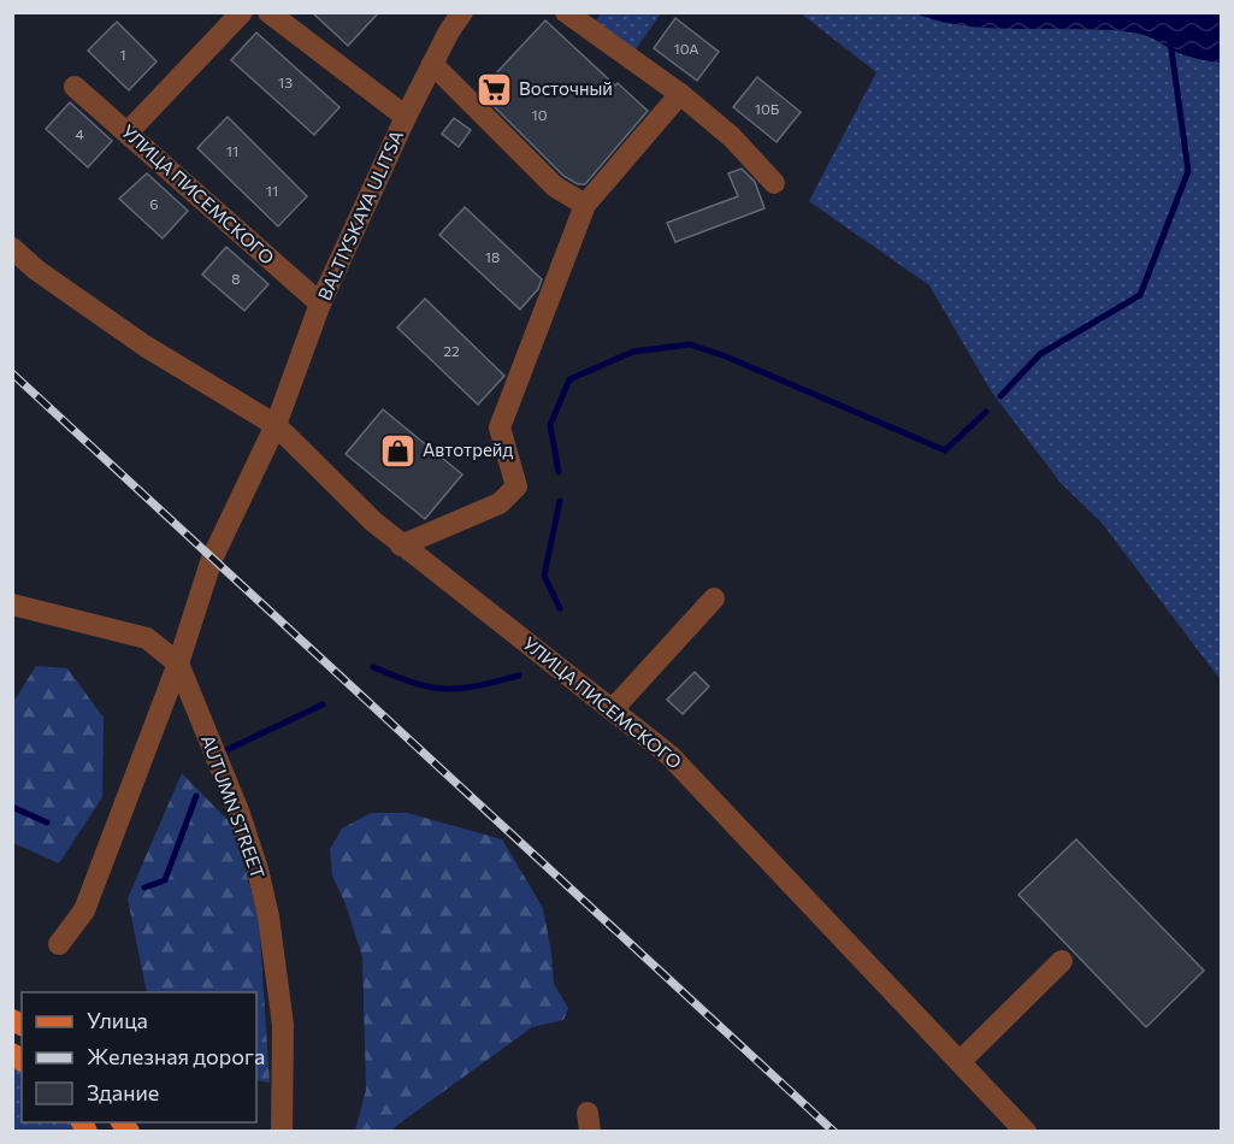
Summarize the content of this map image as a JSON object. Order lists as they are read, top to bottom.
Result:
{
  "streets": {
    "street": ["УЛИЦА ПИСЕМСКОГО", "BALTIYSKAYA ULITSA", "AUTUMN STREET"]
  },
  "crossings": [
    ["УЛИЦА ПИСЕМСКОГО", "BALTIYSKAYA ULITSA"],
    ["BALTIYSKAYA ULITSA", "AUTUMN STREET"]
  ],
  "places": {
    "supermarket": ["Восточный"],
    "shop": ["Автотрейд"]
  },
  "house_numbers": [
    "10А",
    "1",
    "13",
    "10Б",
    "10",
    "4",
    "11",
    "11",
    "6",
    "18",
    "8",
    "22"
  ],
  "legend": ["Улица", "Железная дорога", "Здание"]
}
